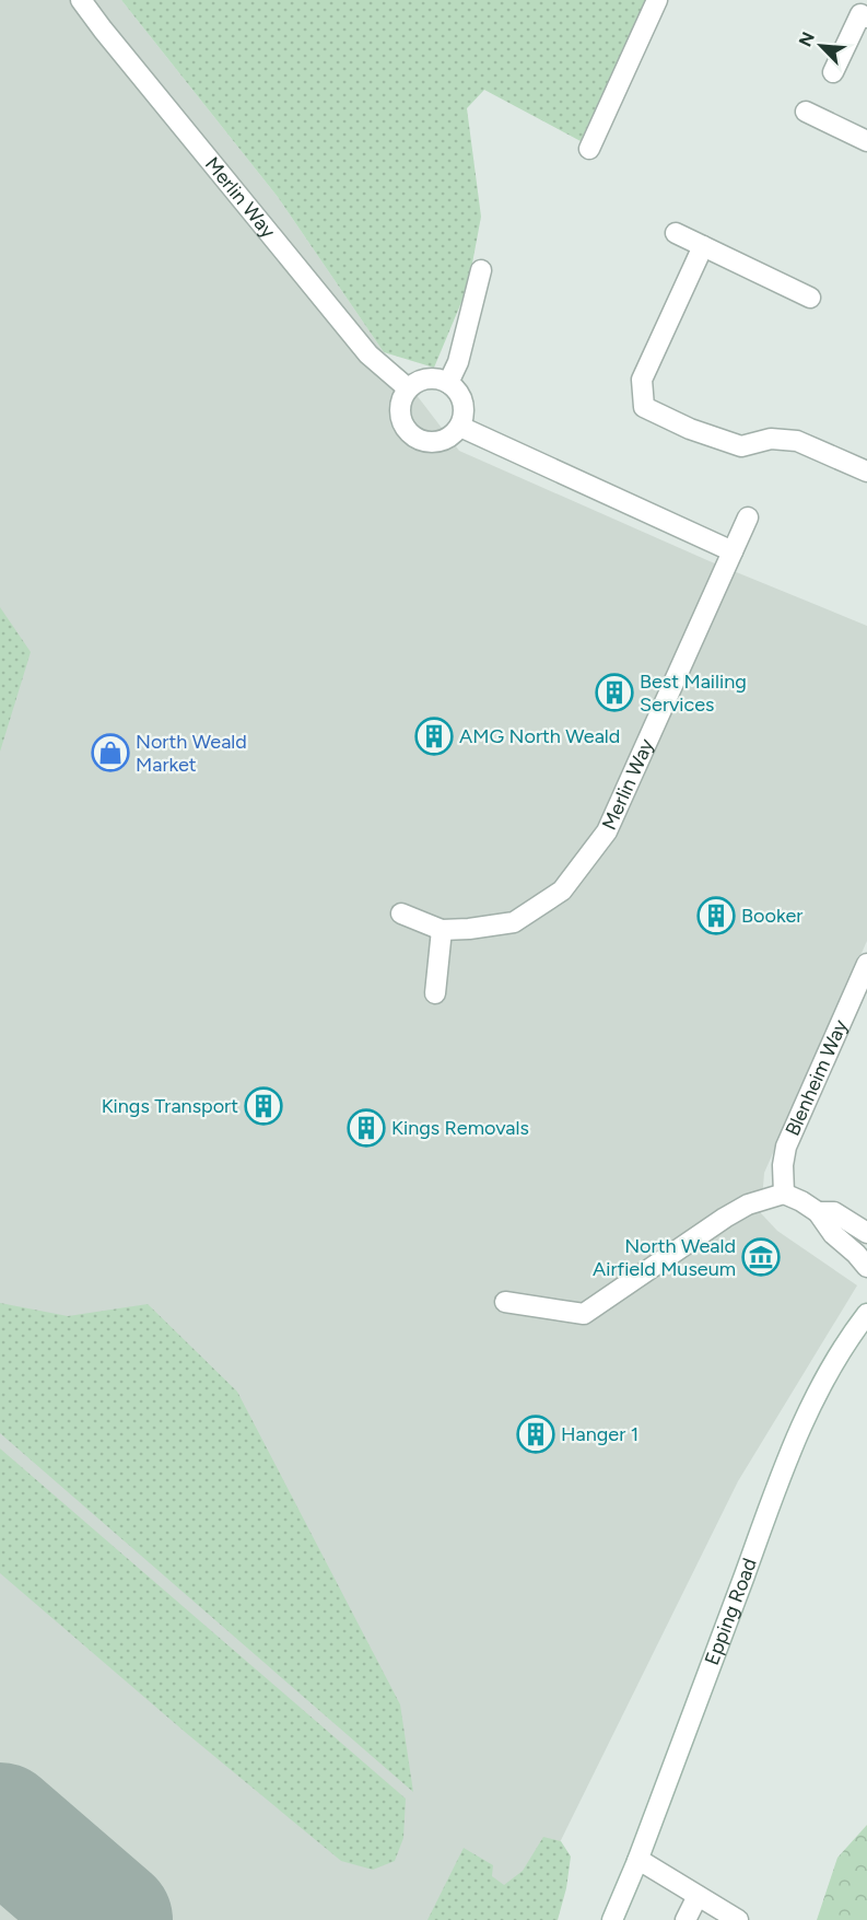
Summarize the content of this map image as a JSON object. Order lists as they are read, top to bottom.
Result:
{
  "streets": {
    "street": ["Merlin Way", "Blenheim Way", "Epping Road"]
  },
  "places": {
    "building": [
      "Best Mailing Services",
      "AMG North Weald",
      "Booker",
      "Kings Transport",
      "Kings Removals",
      "Hanger 1"
    ],
    "shop": ["North Weald Market"],
    "museum": ["North Weald Airfield Museum"]
  },
  "north": "top left"
}
